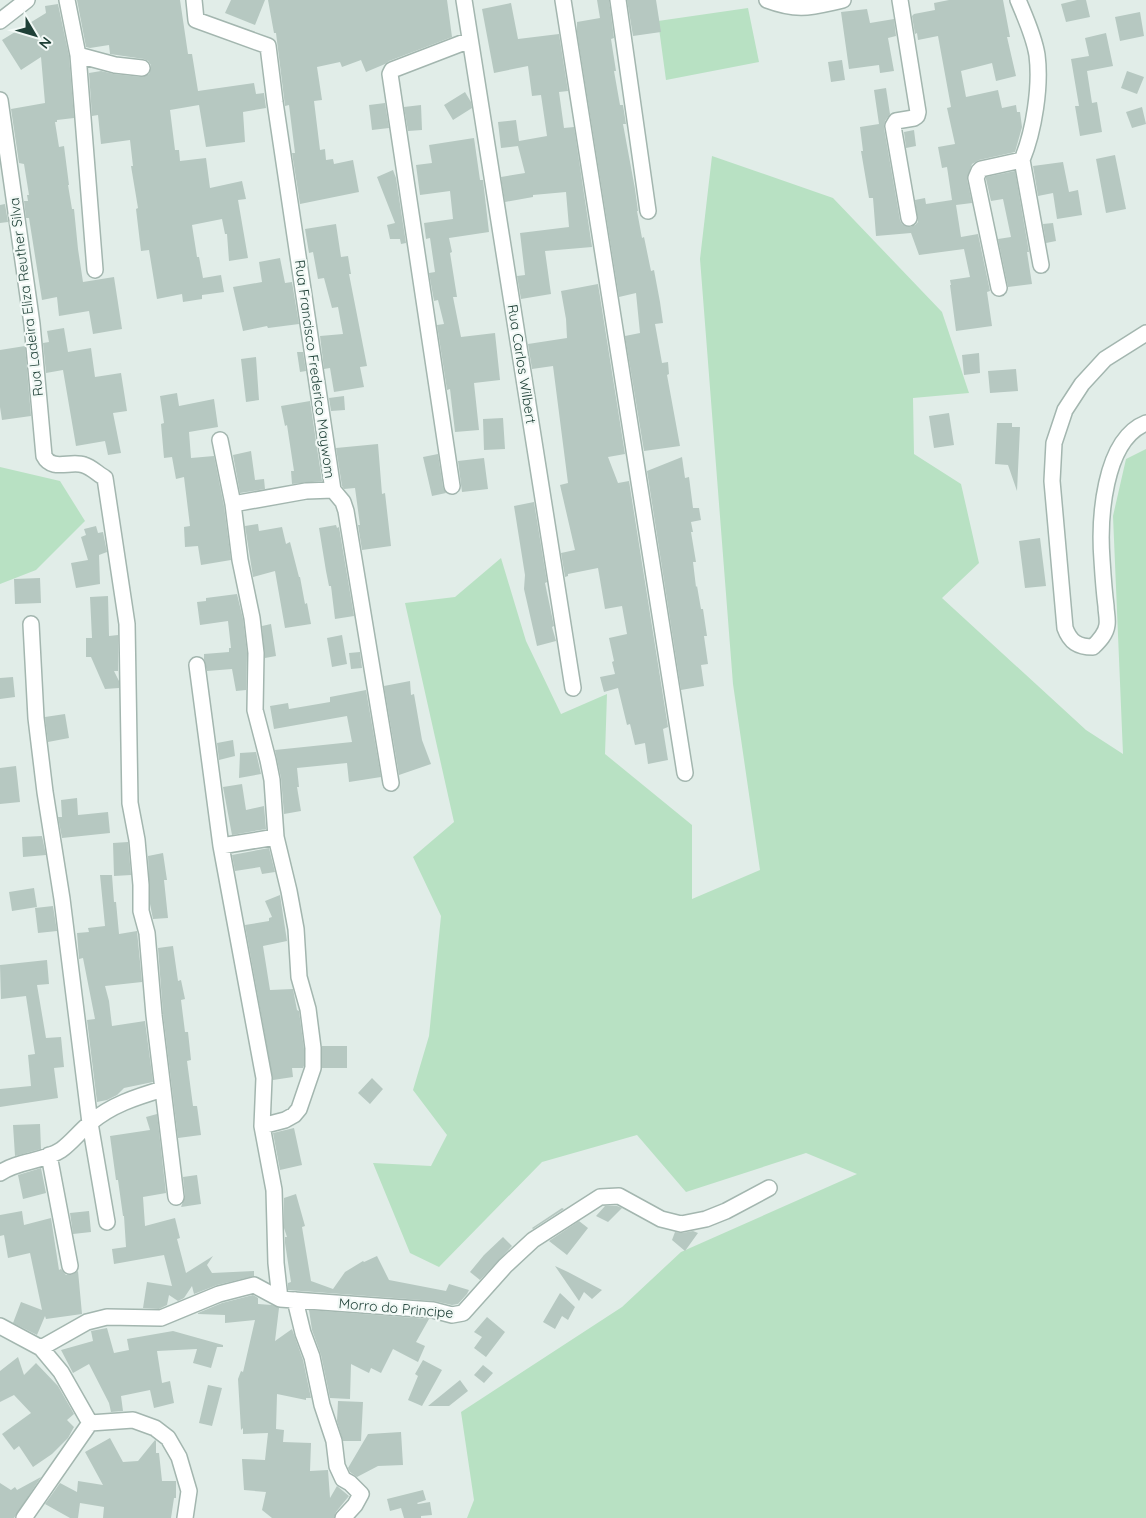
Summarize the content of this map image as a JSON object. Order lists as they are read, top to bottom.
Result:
{
  "streets": {
    "street": [
      "Rua Ladeira Eliza Reuther Silva",
      "Rua Carlos Wilbert",
      "Rua Francisco Frederico Maywom",
      "Morro do Principe"
    ]
  },
  "north": "bottom right"
}
